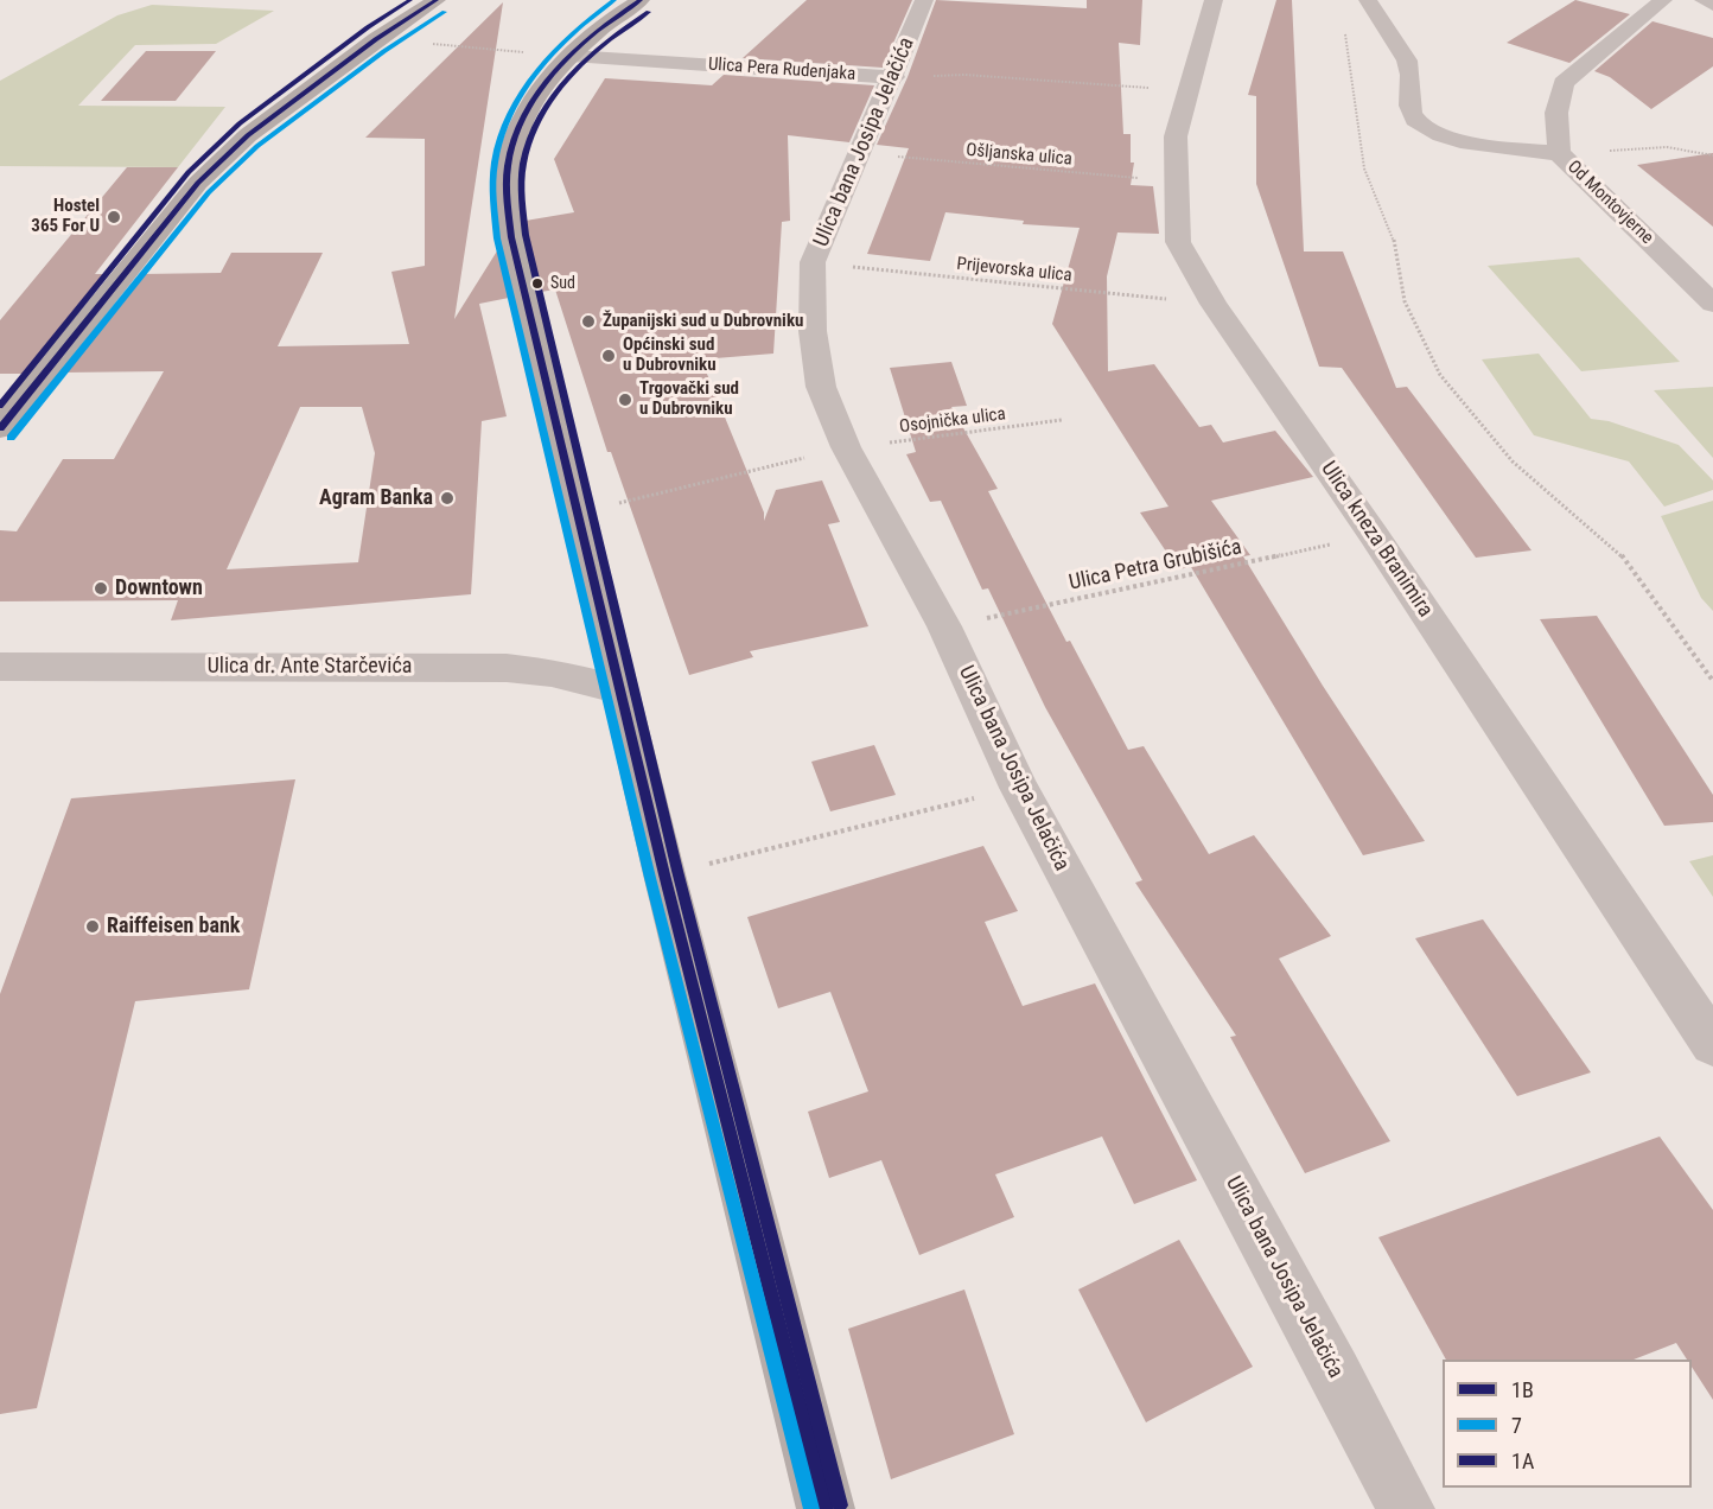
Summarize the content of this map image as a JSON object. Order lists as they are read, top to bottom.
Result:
{
  "streets": {
    "street": [
      "Ulica Pera Rudenjaka",
      "Ulica bana Josipa Jelačića",
      "Od Montovjerne",
      "Ulica kneza Branimira",
      "Ulica dr. Ante Starčevića"
    ],
    "path": [
      "Ošljanska ulica",
      "Prijevorska ulica",
      "Osojnička ulica",
      "Ulica Petra Grubišića"
    ]
  },
  "crossings": [
    ["Ulica Pera Rudenjaka", "Ulica bana Josipa Jelačića"],
    ["Ulica bana Josipa Jelačića", "Ošljanska ulica"],
    ["Ulica bana Josipa Jelačića", "Prijevorska ulica"],
    ["Ulica bana Josipa Jelačića", "Osojnička ulica"],
    ["Ulica bana Josipa Jelačića", "Ulica Petra Grubišića"],
    ["Ošljanska ulica", "Ulica kneza Branimira"],
    ["Prijevorska ulica", "Ulica kneza Branimira"],
    ["Ulica kneza Branimira", "Ulica Petra Grubišića"]
  ],
  "places": [
    "Hostel 365 For U",
    "Sud",
    "Županijski sud u Dubrovniku",
    "Općinski sud u Dubrovniku",
    "Trgovački sud u Dubrovniku",
    "Agram Banka",
    "Downtown",
    "Raiffeisen bank"
  ],
  "lines": ["transit line 1B", "transit line 7", "transit line 1A"],
  "legend": ["1B", "7", "1A"]
}
